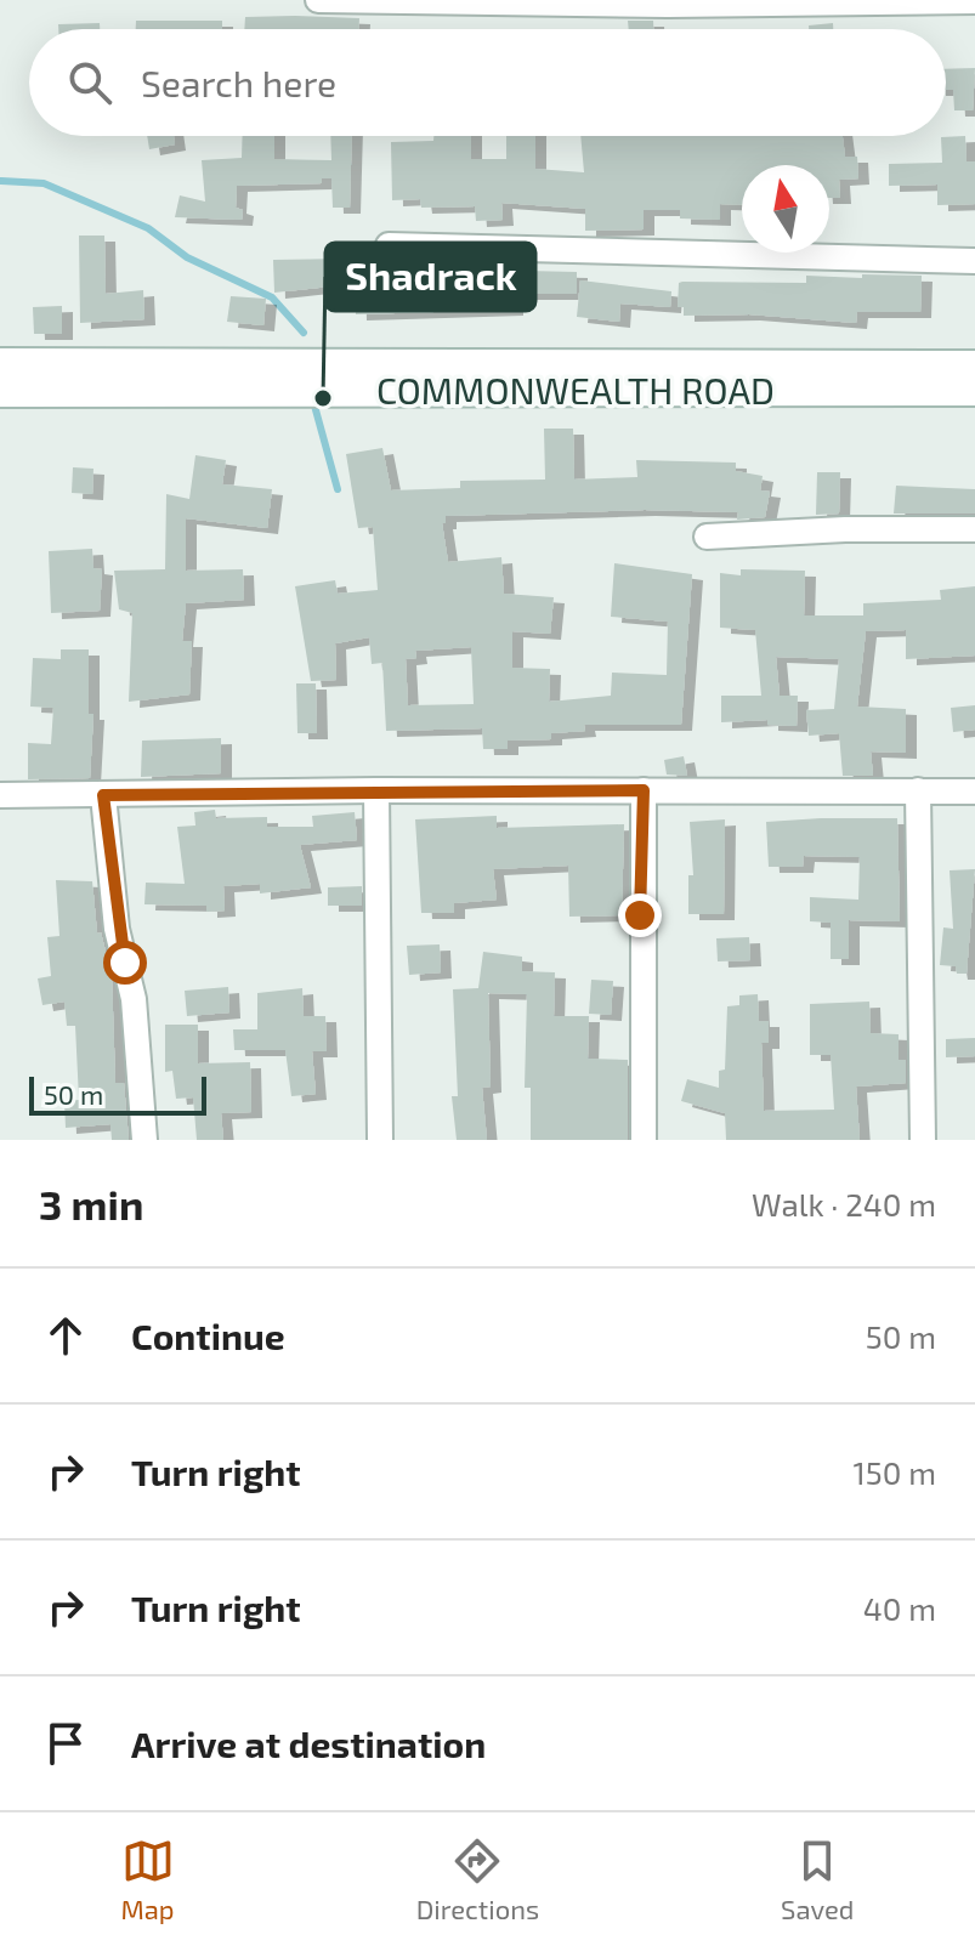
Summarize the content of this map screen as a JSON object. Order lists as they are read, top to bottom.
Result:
{
  "streets": {
    "main road": ["COMMONWEALTH ROAD"]
  },
  "places": ["Shadrack"],
  "scale_bar": "50 m",
  "north": "top",
  "page": {
    "search": "Search here",
    "scale": "50 m",
    "heading": ["3 min", "Walk · 240 m"],
    "list": [
      ["Continue", "50 m"],
      ["Turn right", "150 m"],
      ["Turn right", "40 m"],
      "Arrive at destination"
    ],
    "nav": ["Map", "Directions", "Saved"]
  }
}
